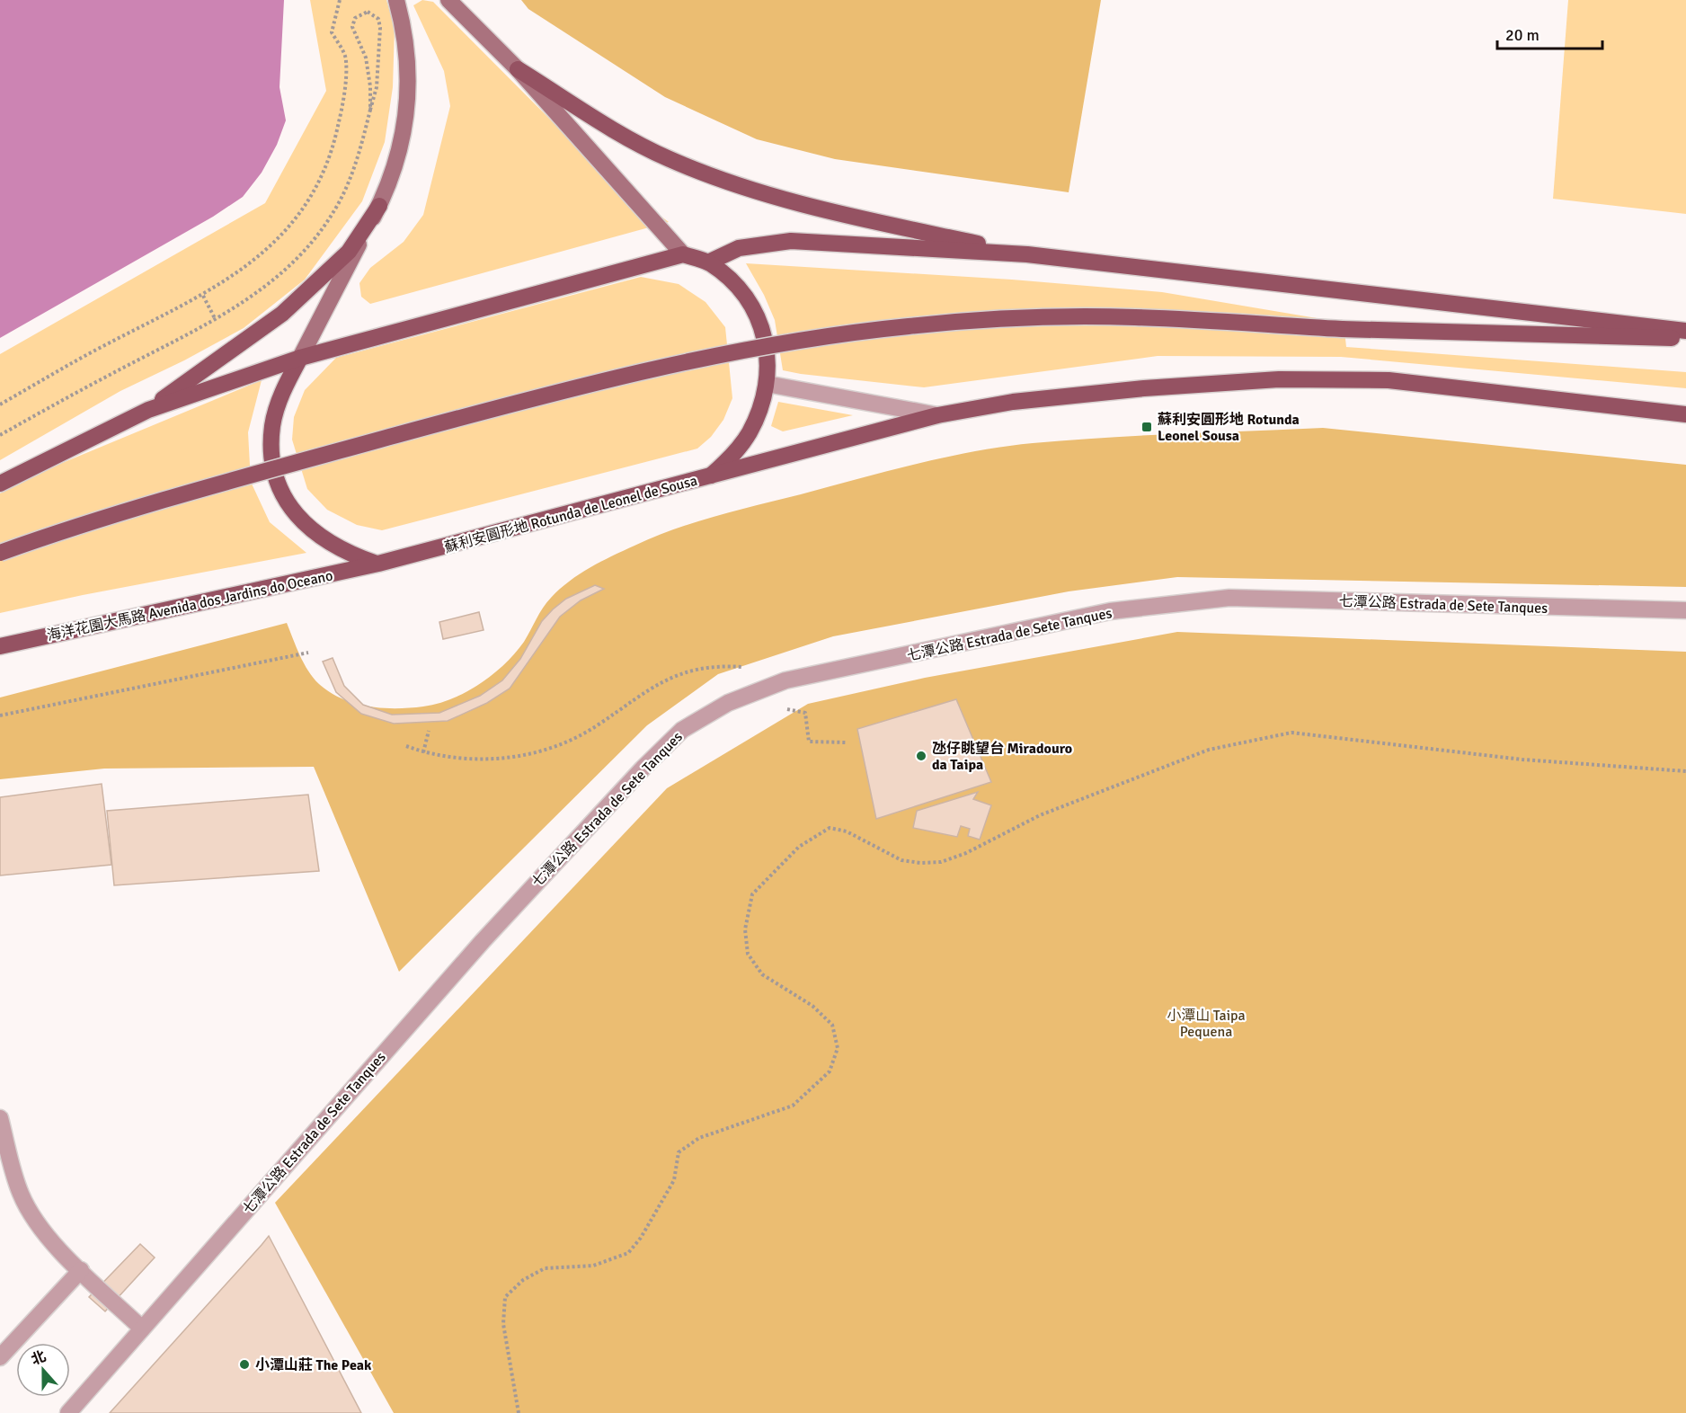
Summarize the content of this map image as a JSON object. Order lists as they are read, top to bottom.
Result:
{
  "streets": {
    "main road": ["蘇利安圓形地 Rotunda de Leonel de Sousa", "海洋花園大馬路 Avenida dos Jardins do Oceano"],
    "street": ["七潭公路 Estrada de Sete Tanques"]
  },
  "crossings": [
    ["蘇利安圓形地 Rotunda de Leonel de Sousa", "海洋花園大馬路 Avenida dos Jardins do Oceano"]
  ],
  "parks": ["小潭山 Taipa Pequena"],
  "places": {
    "transit": ["蘇利安圓形地 Rotunda Leonel Sousa"],
    "other": ["氹仔眺望台 Miradouro da Taipa", "小潭山莊 The Peak"]
  },
  "scale_bar": "20 m",
  "north": "top"
}
